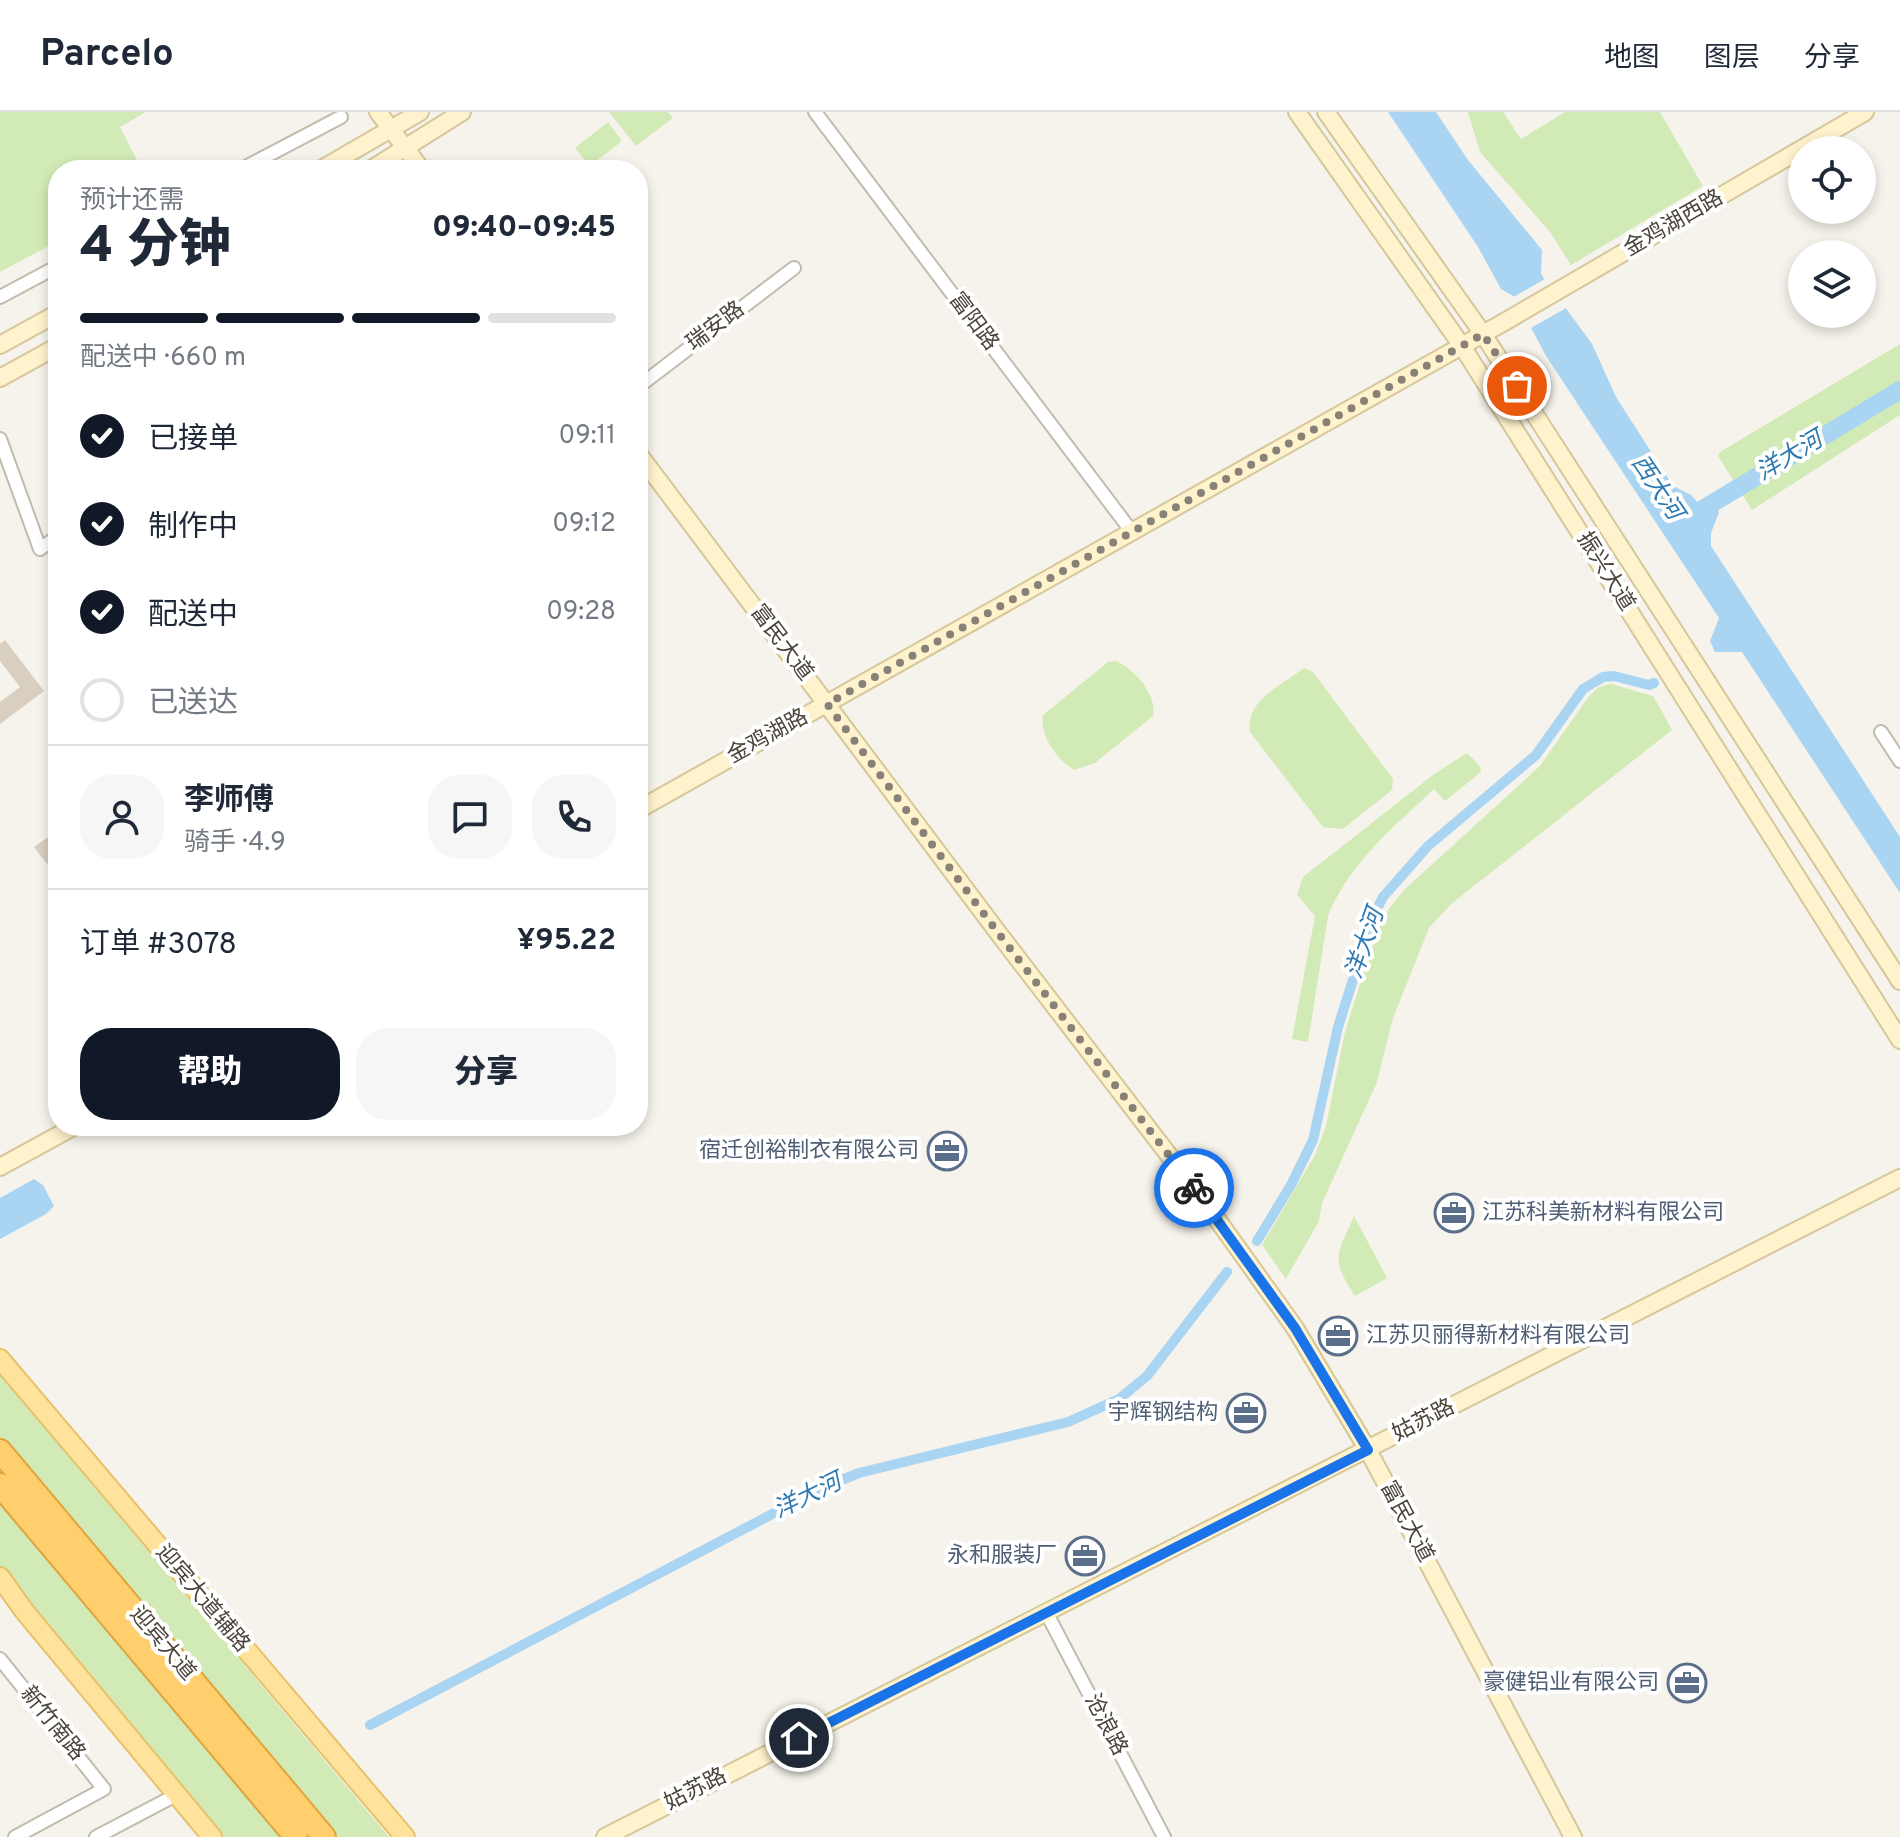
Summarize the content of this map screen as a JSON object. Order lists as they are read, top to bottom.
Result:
{
  "streets": {
    "highway": ["迎宾大道"],
    "main road": ["迎宾大道辅路"],
    "street": [
      "金鸡湖西路",
      "富阳路",
      "瑞安路",
      "振兴大道",
      "富民大道",
      "金鸡湖路",
      "姑苏路",
      "新竹南路",
      "沧浪路"
    ]
  },
  "crossings": [
    ["金鸡湖西路", "振兴大道"],
    ["金鸡湖西路", "金鸡湖路"],
    ["富阳路", "金鸡湖路"],
    ["振兴大道", "金鸡湖路"],
    ["富民大道", "金鸡湖路"],
    ["富民大道", "姑苏路"],
    ["姑苏路", "沧浪路"]
  ],
  "water": ["洋大河", "西大河"],
  "places": {
    "office": [
      "宿迁创裕制衣有限公司",
      "江苏科美新材料有限公司",
      "江苏贝丽得新材料有限公司",
      "宇辉钢结构",
      "永和服装厂",
      "豪健铝业有限公司"
    ]
  },
  "page": {
    "header": "Parcelo",
    "nav": ["地图", "图层", "分享"],
    "heading": ["4 分钟", "预计还需", "09:40–09:45"],
    "panel": [
      "李师傅",
      "骑手 · 4.9",
      "订单 #3078",
      "¥95.22"
    ],
    "bar": "配送中 · 660 m",
    "list": [
      ["已接单", "09:11"],
      ["制作中", "09:12"],
      ["配送中", "09:28"],
      "已送达"
    ],
    "buttons": ["帮助", "分享"]
  }
}
